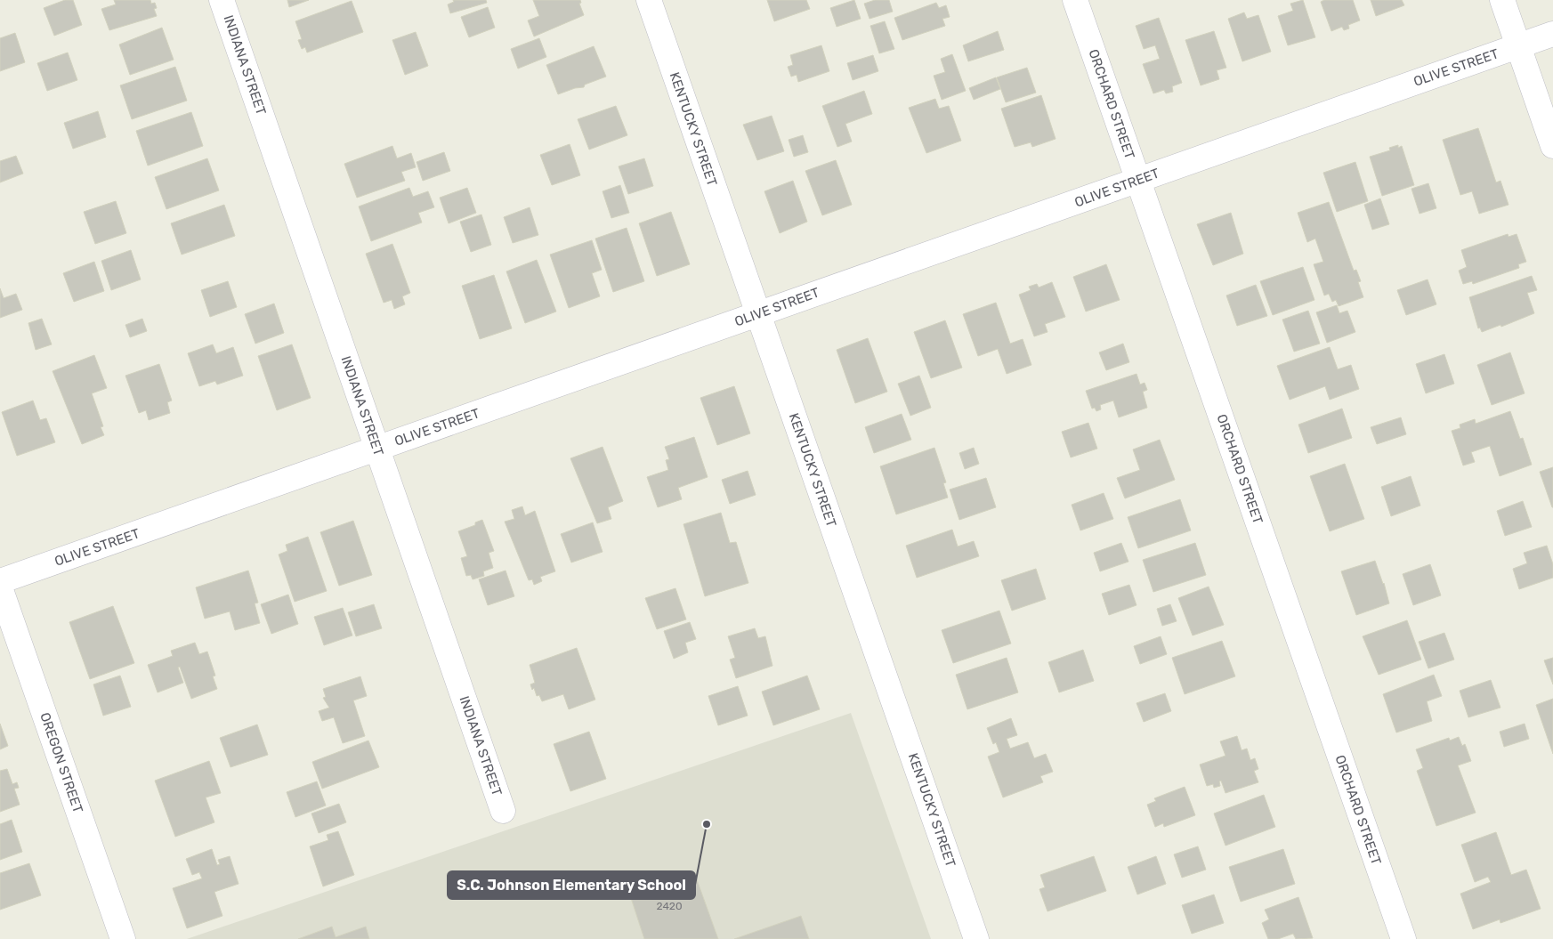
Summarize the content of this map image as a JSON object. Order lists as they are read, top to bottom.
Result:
{
  "streets": {
    "street": [
      "INDIANA STREET",
      "OLIVE STREET",
      "ORCHARD STREET",
      "KENTUCKY STREET",
      "OREGON STREET"
    ]
  },
  "crossings": [
    ["INDIANA STREET", "OLIVE STREET"],
    ["OLIVE STREET", "ORCHARD STREET"],
    ["OLIVE STREET", "KENTUCKY STREET"]
  ],
  "places": ["S.C. Johnson Elementary School"],
  "house_numbers": ["2420"]
}
